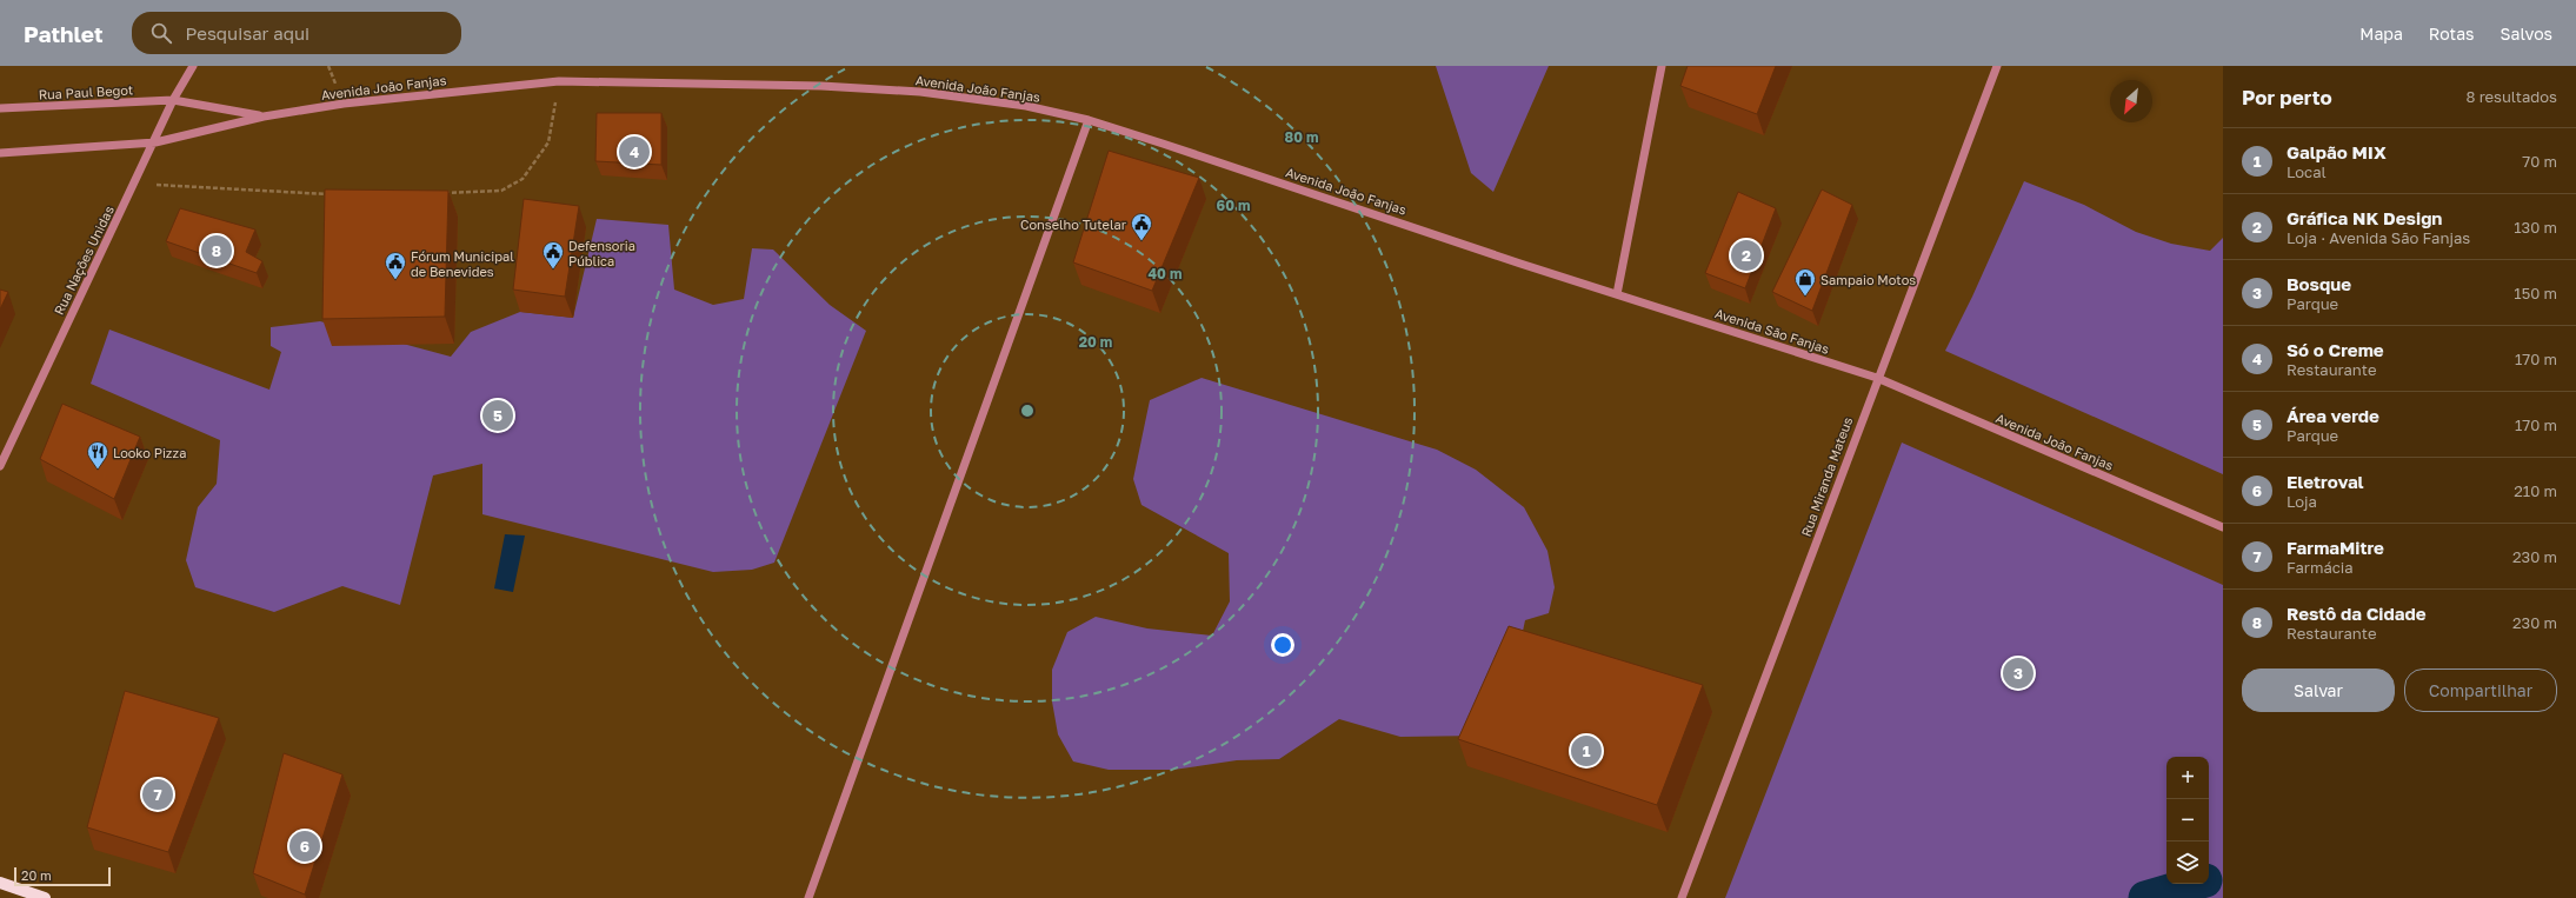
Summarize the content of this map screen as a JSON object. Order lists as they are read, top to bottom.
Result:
{
  "streets": {
    "street": [
      "Avenida João Fanjas",
      "Rua Paul Begot",
      "Rua Nações Unidas",
      "Avenida São Fanjas",
      "Rua Miranda Mateus"
    ]
  },
  "crossings": [
    ["Avenida João Fanjas", "Rua Paul Begot"],
    ["Avenida João Fanjas", "Rua Nações Unidas"],
    ["Avenida João Fanjas", "Avenida São Fanjas"],
    ["Avenida João Fanjas", "Rua Miranda Mateus"],
    ["Rua Paul Begot", "Rua Nações Unidas"],
    ["Avenida São Fanjas", "Rua Miranda Mateus"]
  ],
  "places": {
    "public building": ["Conselho Tutelar", "Defensoria Pública", "Fórum Municipal de Benevides"],
    "shop": ["Sampaio Motos"],
    "restaurant": ["Looko Pizza"]
  },
  "scale_bar": "20 m",
  "north": "bottom left",
  "page": {
    "header": "Pathlet",
    "search": "Pesquisar aqui",
    "nav": ["Mapa", "Rotas", "Salvos"],
    "heading": ["Por perto", "8 resultados"],
    "list": [
      {
        "mark": "1",
        "name": "Galpão MIX",
        "note": "Local",
        "value": "70 m"
      },
      {
        "mark": "2",
        "name": "Gráfica NK Design",
        "note": "Loja · Avenida São Fanjas",
        "value": "130 m"
      },
      {
        "mark": "3",
        "name": "Bosque",
        "note": "Parque",
        "value": "150 m"
      },
      {
        "mark": "4",
        "name": "Só o Creme",
        "note": "Restaurante",
        "value": "170 m"
      },
      {
        "mark": "5",
        "name": "Área verde",
        "note": "Parque",
        "value": "170 m"
      },
      {
        "mark": "6",
        "name": "Eletroval",
        "note": "Loja",
        "value": "210 m"
      },
      {
        "mark": "7",
        "name": "FarmaMitre",
        "note": "Farmácia",
        "value": "230 m"
      },
      {
        "mark": "8",
        "name": "Restô da Cidade",
        "note": "Restaurante",
        "value": "230 m"
      }
    ],
    "pins": [
      "4",
      "8",
      "2",
      "5",
      "3",
      "1",
      "7",
      "6"
    ],
    "buttons": ["Salvar", "Compartilhar"],
    "map_buttons": ["+", "−"],
    "scale": "20 m"
  },
  "rings": [
    "80 m",
    "60 m",
    "40 m",
    "20 m"
  ]
}
